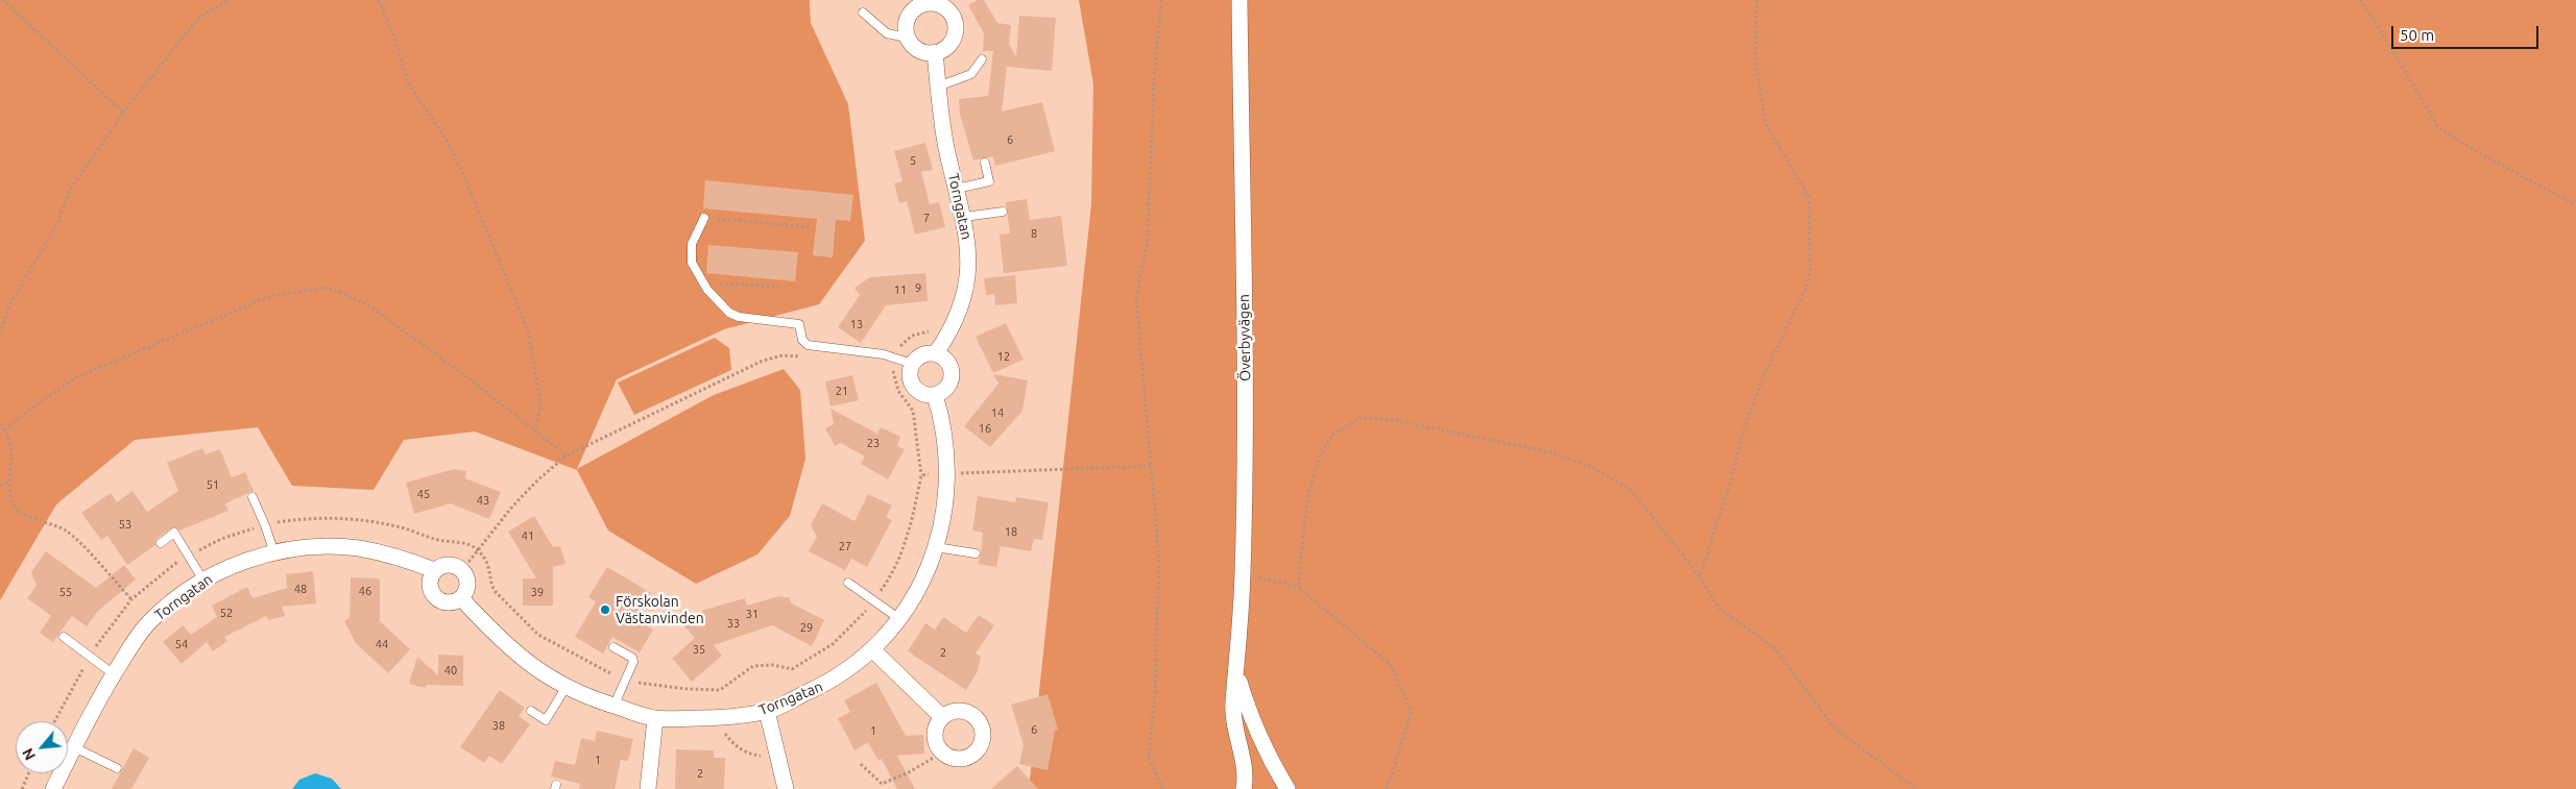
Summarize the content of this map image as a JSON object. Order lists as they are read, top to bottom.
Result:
{
  "streets": {
    "street": ["Torngatan", "Överbyvägen"]
  },
  "places": ["Förskolan Västanvinden"],
  "house_numbers": [
    "6",
    "5",
    "7",
    "8",
    "9",
    "11",
    "13",
    "12",
    "21",
    "14",
    "16",
    "23",
    "51",
    "45",
    "43",
    "53",
    "18",
    "41",
    "27",
    "48",
    "46",
    "55",
    "39",
    "52",
    "31",
    "33",
    "29",
    "54",
    "44",
    "35",
    "2",
    "40",
    "38",
    "6",
    "1",
    "1",
    "2"
  ],
  "scale_bar": "50 m",
  "north": "bottom left"
}
